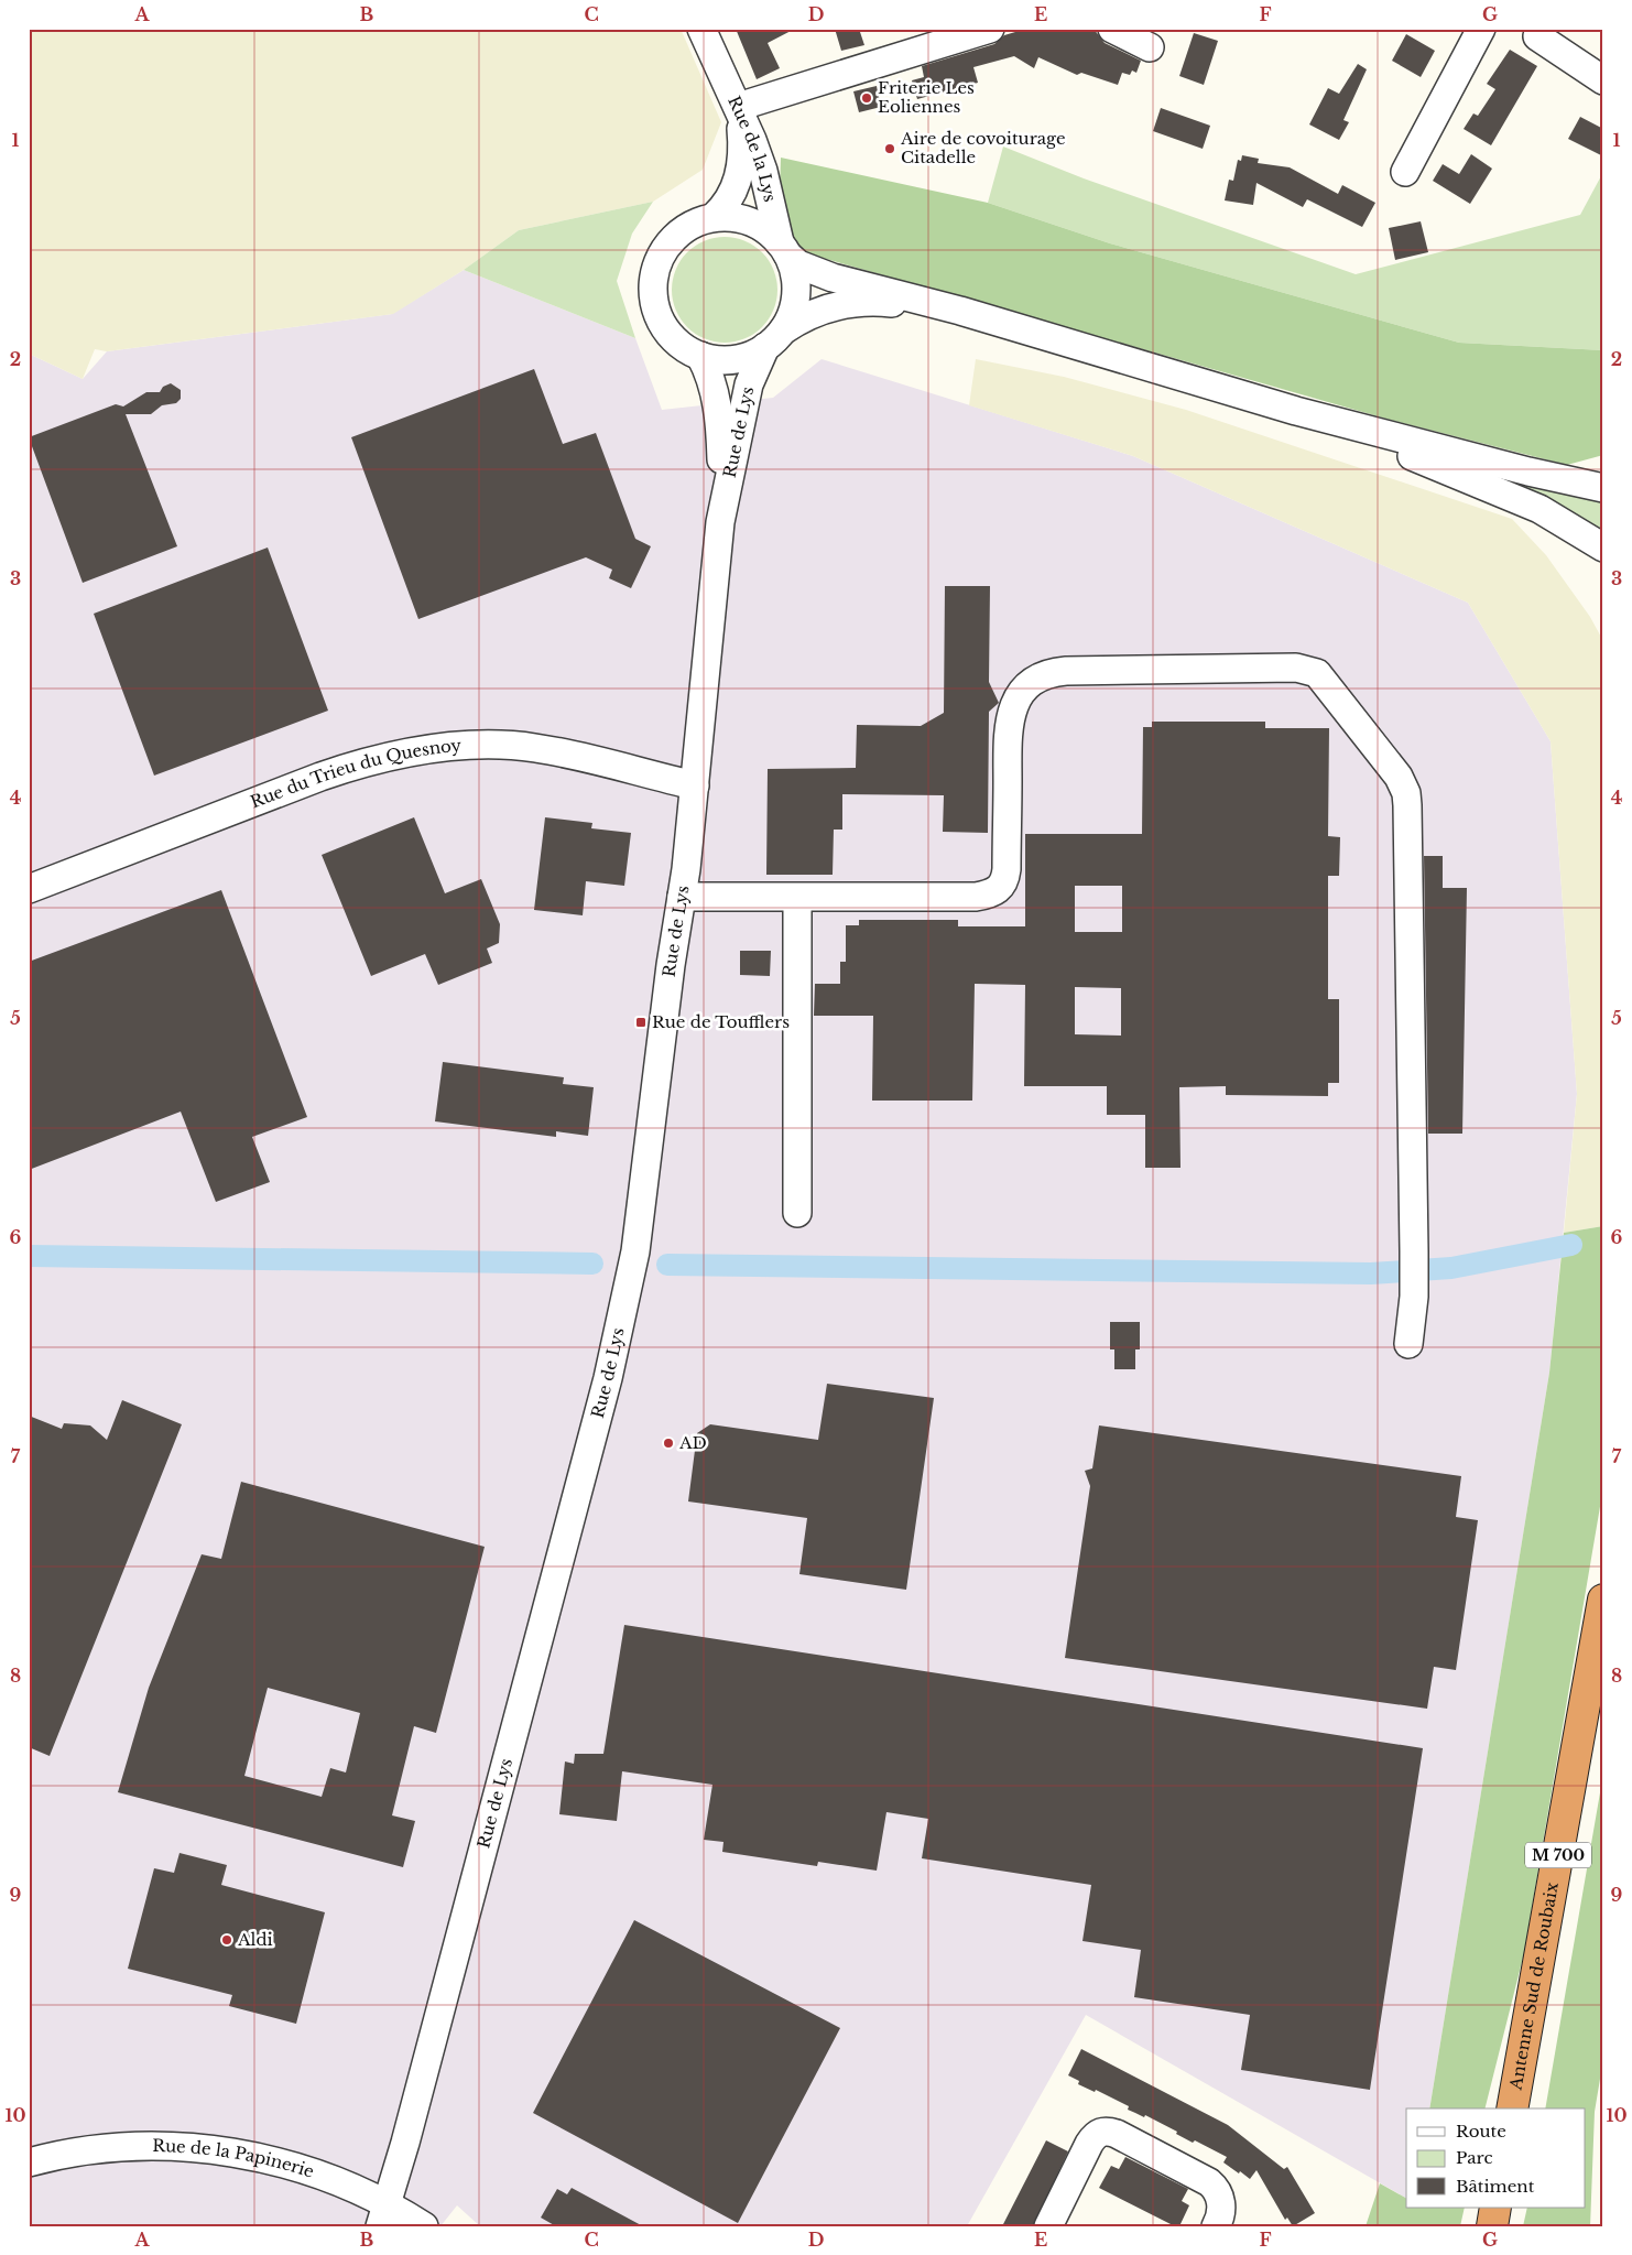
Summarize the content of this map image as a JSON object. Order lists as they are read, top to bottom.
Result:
{
  "streets": {
    "highway": ["M 700", "Antenne Sud de Roubaix"],
    "street": [
      "Rue de la Lys",
      "Rue de Lys",
      "Rue du Trieu du Quesnoy",
      "Rue de la Papinerie"
    ]
  },
  "crossings": [
    ["Rue de la Lys", "Rue de Lys"],
    ["Rue de Lys", "Rue du Trieu du Quesnoy"],
    ["Rue de Lys", "Rue de la Papinerie"]
  ],
  "places": {
    "other": [
      "Friterie Les Eoliennes",
      "Aire de covoiturage Citadelle",
      "AD",
      "Aldi"
    ],
    "transit": ["Rue de Toufflers"]
  },
  "legend": ["Route", "Parc", "Bâtiment"],
  "grid": {
    "columns": [
      "A",
      "B",
      "C",
      "D",
      "E",
      "F",
      "G"
    ],
    "rows": [
      "1",
      "2",
      "3",
      "4",
      "5",
      "6",
      "7",
      "8",
      "9",
      "10"
    ]
  }
}
